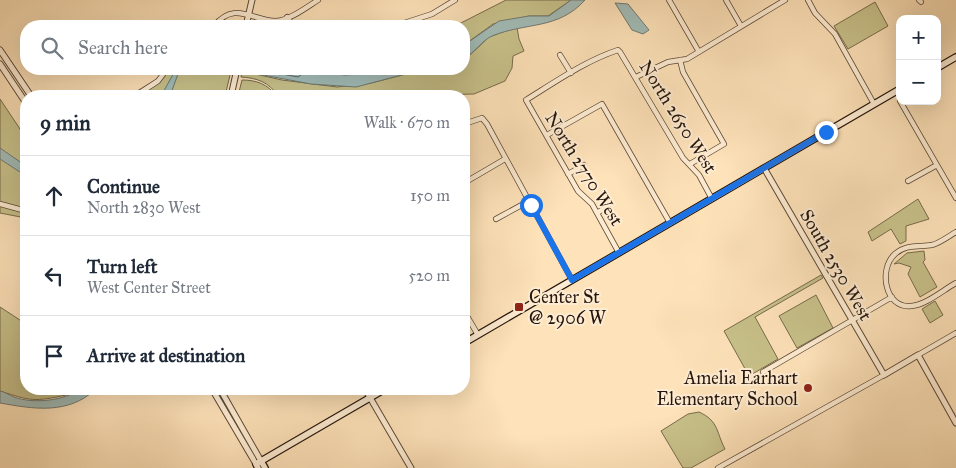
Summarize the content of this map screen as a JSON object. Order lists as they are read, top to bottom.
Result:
{
  "streets": {
    "street": ["North 2650 West", "North 2770 West", "South 2530 West"]
  },
  "crossings": [
    ["North 2650 West", "North 2770 West"]
  ],
  "places": {
    "transit": ["Center St @ 2906 W"],
    "other": ["Amelia Earhart Elementary School"]
  },
  "page": {
    "map_buttons": ["+", "−"],
    "search": "Search here",
    "heading": ["9 min", "Walk · 670 m"],
    "list": [
      ["Continue", "North 2830 West", "150 m"],
      ["Turn left", "West Center Street", "520 m"],
      "Arrive at destination"
    ]
  }
}
